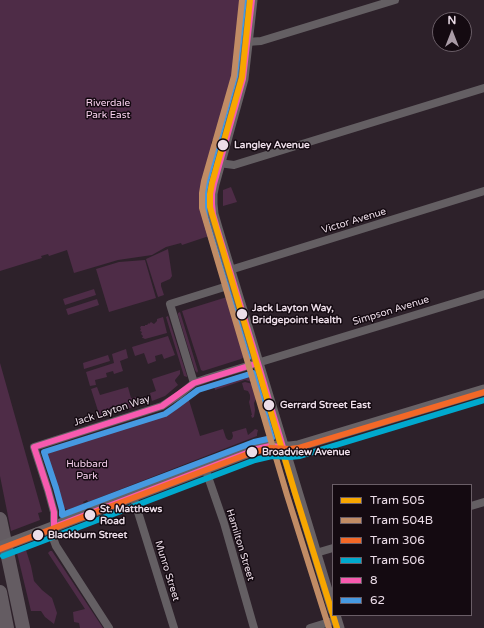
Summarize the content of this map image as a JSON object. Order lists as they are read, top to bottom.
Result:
{
  "streets": {
    "street": [
      "Victor Avenue",
      "Simpson Avenue",
      "Jack Layton Way",
      "Hamilton Street",
      "Munro Street"
    ]
  },
  "crossings": [
    ["Simpson Avenue", "Jack Layton Way"]
  ],
  "parks": ["Riverdale Park East", "Hubbard Park"],
  "places": [
    "Langley Avenue",
    "Jack Layton Way, Bridgepoint Health",
    "Gerrard Street East",
    "Broadview Avenue",
    "St. Matthews Road",
    "Blackburn Street"
  ],
  "lines": [
    "tram line 505",
    "tram line 504B",
    "transit line 8",
    "transit line 62",
    "tram line 306",
    "tram line 506"
  ],
  "legend": [
    "Tram 505",
    "Tram 504B",
    "Tram 306",
    "Tram 506",
    "8",
    "62"
  ],
  "north": "top"
}
